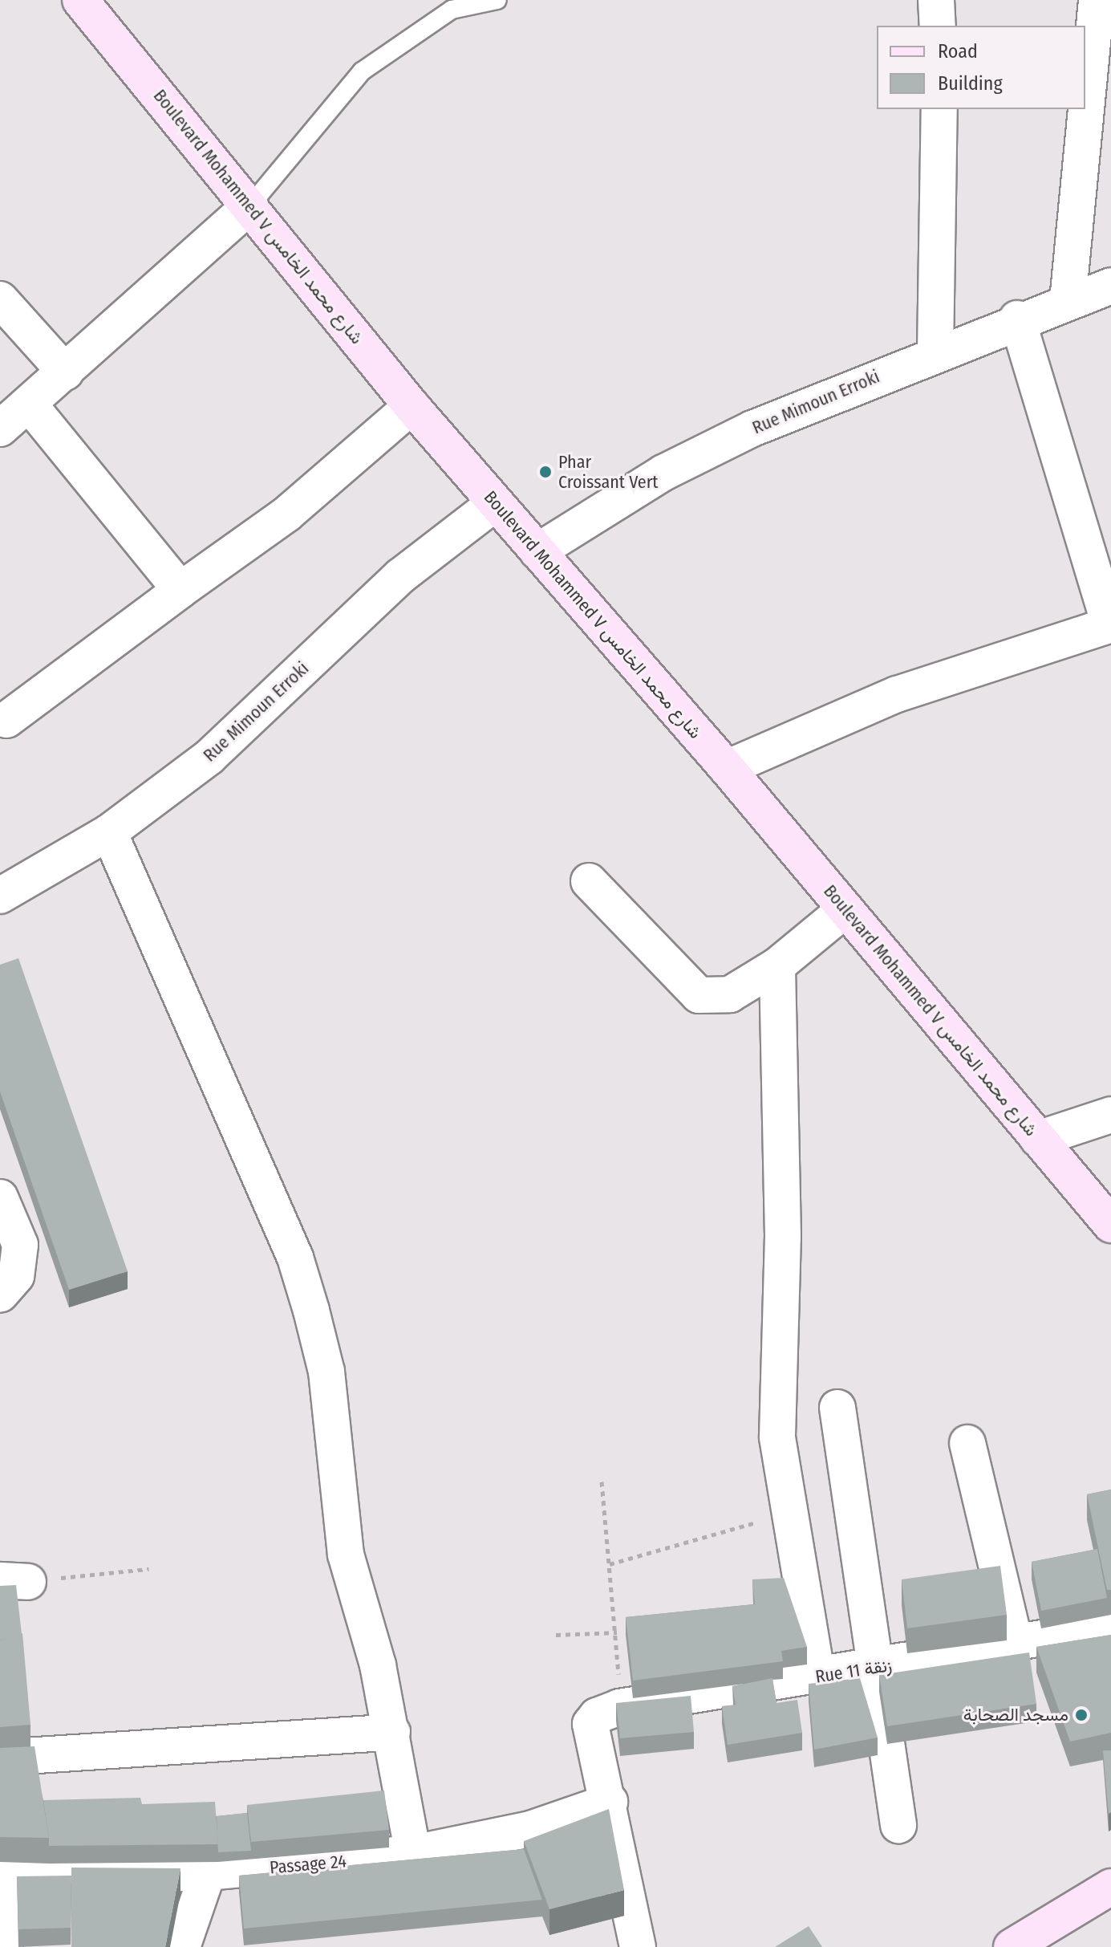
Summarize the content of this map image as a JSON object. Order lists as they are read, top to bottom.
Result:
{
  "streets": {
    "main road": ["Boulevard Mohammed V شارع محمد الخامس"],
    "street": ["Rue Mimoun Erroki", "Rue 11 زنقة", "Passage 24"]
  },
  "crossings": [
    ["Boulevard Mohammed V شارع محمد الخامس", "Rue Mimoun Erroki"]
  ],
  "places": ["Phar Croissant Vert", "مسجد الصحابة"],
  "legend": ["Road", "Building"]
}
